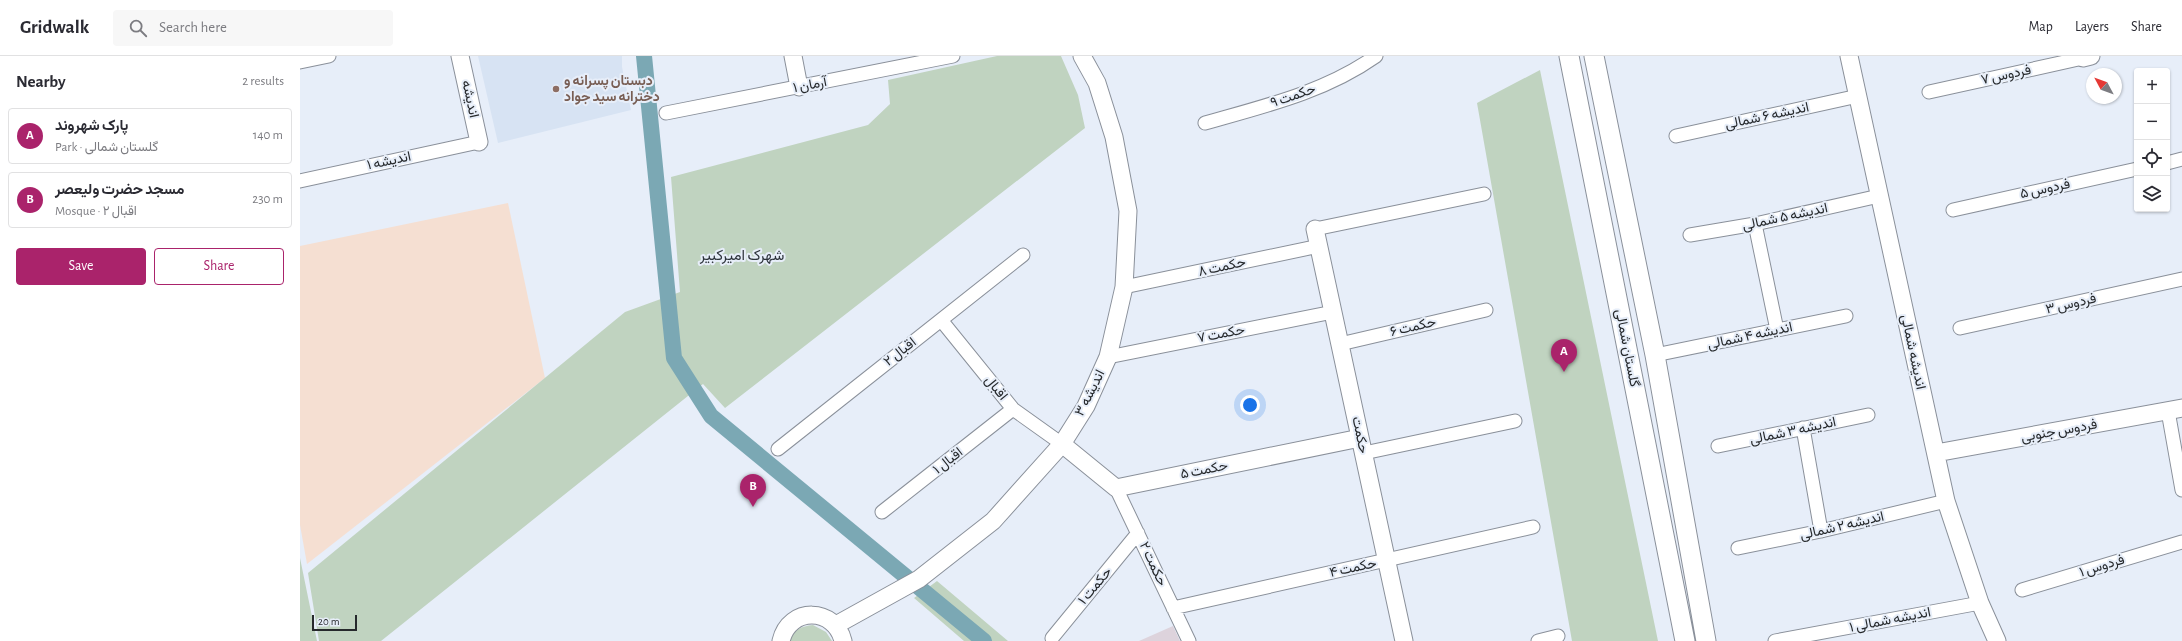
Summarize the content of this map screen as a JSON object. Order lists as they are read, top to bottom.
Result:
{
  "streets": {
    "main road": ["گلستان شمالی"],
    "street": [
      "فردوس ۷",
      "آرمان ۱",
      "حکمت ۹",
      "اندیشه",
      "اندیشه ۶ شمالی",
      "اندیشه ۱",
      "فردوس ۵",
      "اندیشه ۵ شمالی",
      "حکمت ۸",
      "فردوس ۳",
      "حکمت ۶",
      "حکمت ۷",
      "اندیشه ۴ شمالی",
      "اقبال ۲",
      "اندیشه شمالی",
      "اقبال",
      "اندیشه ۳",
      "اندیشه ۳ شمالی",
      "فردوس جنوبی",
      "حکمت",
      "اقبال ۱",
      "حکمت ۵",
      "اندیشه ۲ شمالی",
      "حکمت ۲",
      "فردوس ۱",
      "حکمت ۴",
      "حکمت ۱",
      "اندیشه شمالی ۱"
    ]
  },
  "crossings": [
    ["اندیشه", "اندیشه ۱"],
    ["اندیشه ۶ شمالی", "اندیشه شمالی"],
    ["اندیشه ۵ شمالی", "اندیشه شمالی"],
    ["حکمت ۸", "اندیشه ۳"],
    ["حکمت ۸", "حکمت"],
    ["حکمت ۶", "حکمت"],
    ["حکمت ۷", "اندیشه ۳"],
    ["حکمت ۷", "حکمت"],
    ["اندیشه ۴ شمالی", "گلستان شمالی"],
    ["اقبال ۲", "اقبال"],
    ["اندیشه شمالی", "فردوس جنوبی"],
    ["اندیشه شمالی", "اندیشه ۲ شمالی"],
    ["اندیشه شمالی", "اندیشه شمالی ۱"],
    ["اقبال", "اندیشه ۳"],
    ["اقبال", "اقبال ۱"],
    ["حکمت", "حکمت ۵"],
    ["حکمت", "حکمت ۴"],
    ["حکمت ۵", "حکمت ۲"],
    ["حکمت ۲", "حکمت ۴"],
    ["حکمت ۲", "حکمت ۱"]
  ],
  "districts": ["شهرک امیرکبیر"],
  "places": ["دبستان پسرانه و دخترانه سید جواد"],
  "scale_bar": "20 m",
  "north": "top left",
  "page": {
    "header": "Gridwalk",
    "search": "Search here",
    "nav": ["Map", "Layers", "Share"],
    "heading": ["Nearby", "2 results"],
    "map_buttons": ["+", "−"],
    "list": [
      {
        "mark": "A",
        "name": "پارک شهروند",
        "note": "Park · گلستان شمالی",
        "value": "140 m"
      },
      {
        "mark": "B",
        "name": "مسجد حضرت ولیعصر",
        "note": "Mosque · اقبال ۲",
        "value": "230 m"
      }
    ],
    "buttons": ["Save", "Share"],
    "pins": ["A", "B"],
    "scale": "20 m"
  }
}
